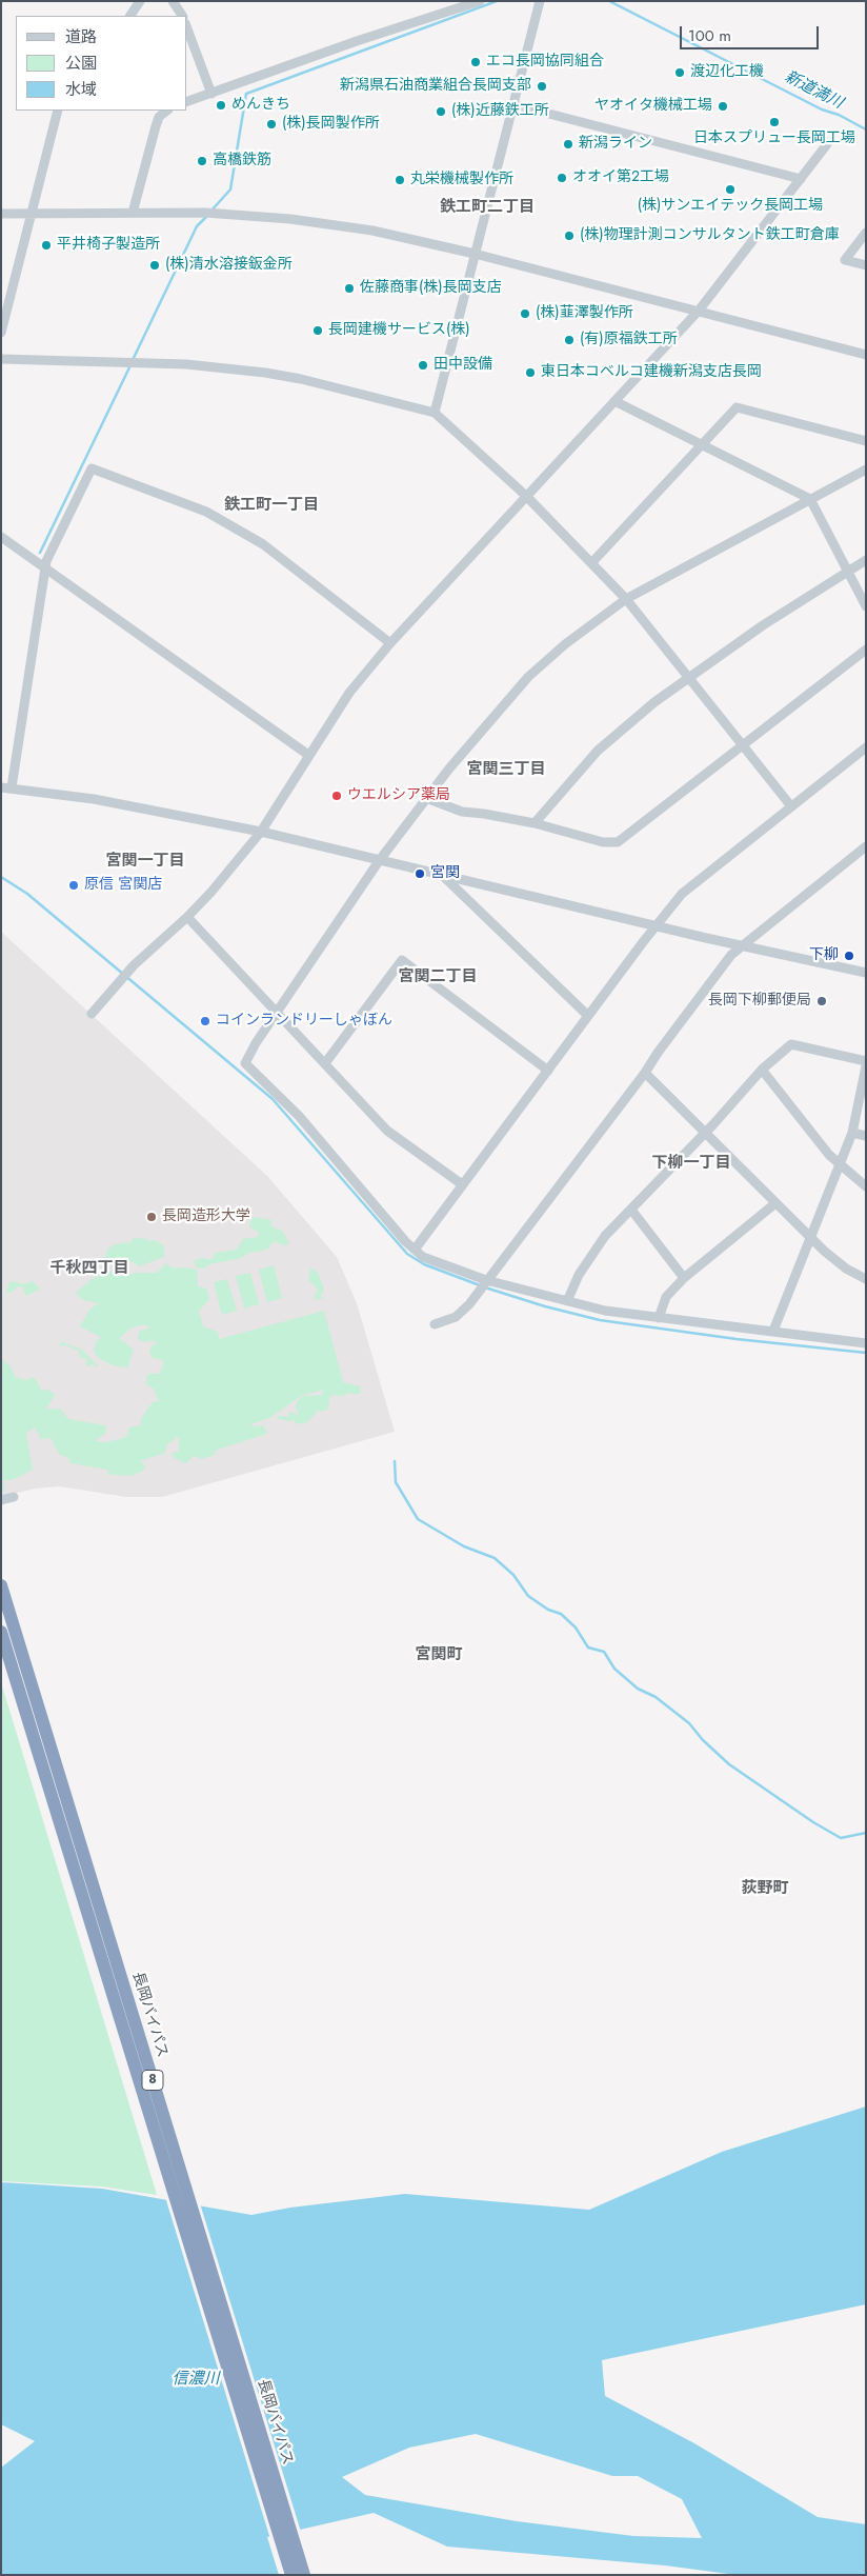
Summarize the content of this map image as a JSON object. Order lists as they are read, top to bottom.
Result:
{
  "streets": {
    "highway": ["長岡バイパス", "8"]
  },
  "districts": [
    "鉄工町二丁目",
    "鉄工町一丁目",
    "宮関三丁目",
    "宮関一丁目",
    "宮関二丁目",
    "下柳一丁目",
    "千秋四丁目",
    "宮関町",
    "荻野町"
  ],
  "water": ["新道満川", "信濃川"],
  "places": [
    "エコ長岡協同組合",
    "渡辺化工機",
    "新潟県石油商業組合長岡支部",
    "めんきち",
    "ヤオイタ機械工場",
    "(株)近藤鉄工所",
    "日本スプリュー長岡工場",
    "(株)長岡製作所",
    "新潟ライン",
    "高橋鉄筋",
    "オオイ第2工場",
    "丸栄機械製作所",
    "(株)サンエイテック長岡工場",
    "(株)物理計測コンサルタント鉄工町倉庫",
    "平井椅子製造所",
    "(株)清水溶接鈑金所",
    "佐藤商事(株)長岡支店",
    "(株)韮澤製作所",
    "長岡建機サービス(株)",
    "(有)原福鉄工所",
    "田中設備",
    "東日本コベルコ建機新潟支店長岡",
    "ウエルシア薬局",
    "宮関",
    "原信 宮関店",
    "下柳",
    "長岡下柳郵便局",
    "コインランドリーしゃぼん",
    "長岡造形大学"
  ],
  "legend": ["道路", "公園", "水域"],
  "scale_bar": "100 m"
}
